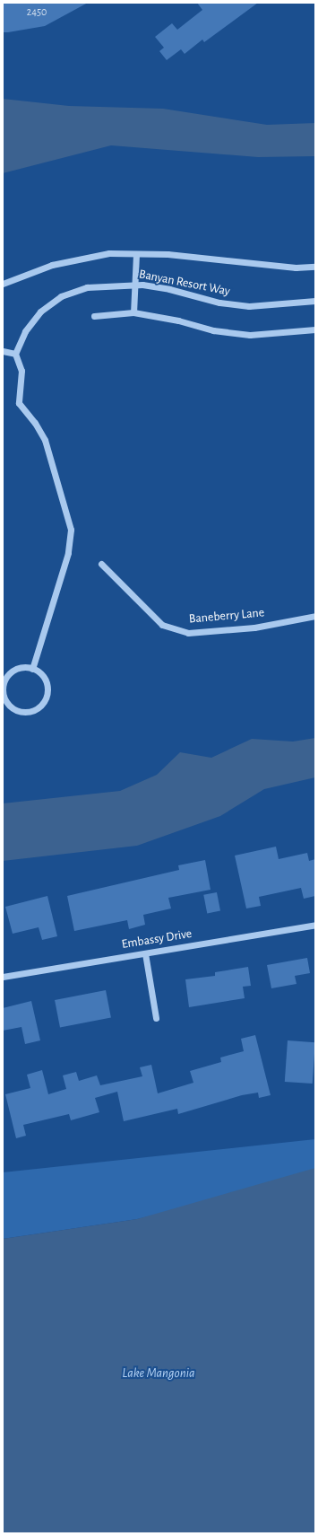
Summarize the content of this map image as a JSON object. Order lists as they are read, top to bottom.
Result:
{
  "streets": {
    "street": ["Banyan Resort Way", "Baneberry Lane", "Embassy Drive"]
  },
  "water": ["Lake Mangonia"],
  "house_numbers": ["2450"]
}
